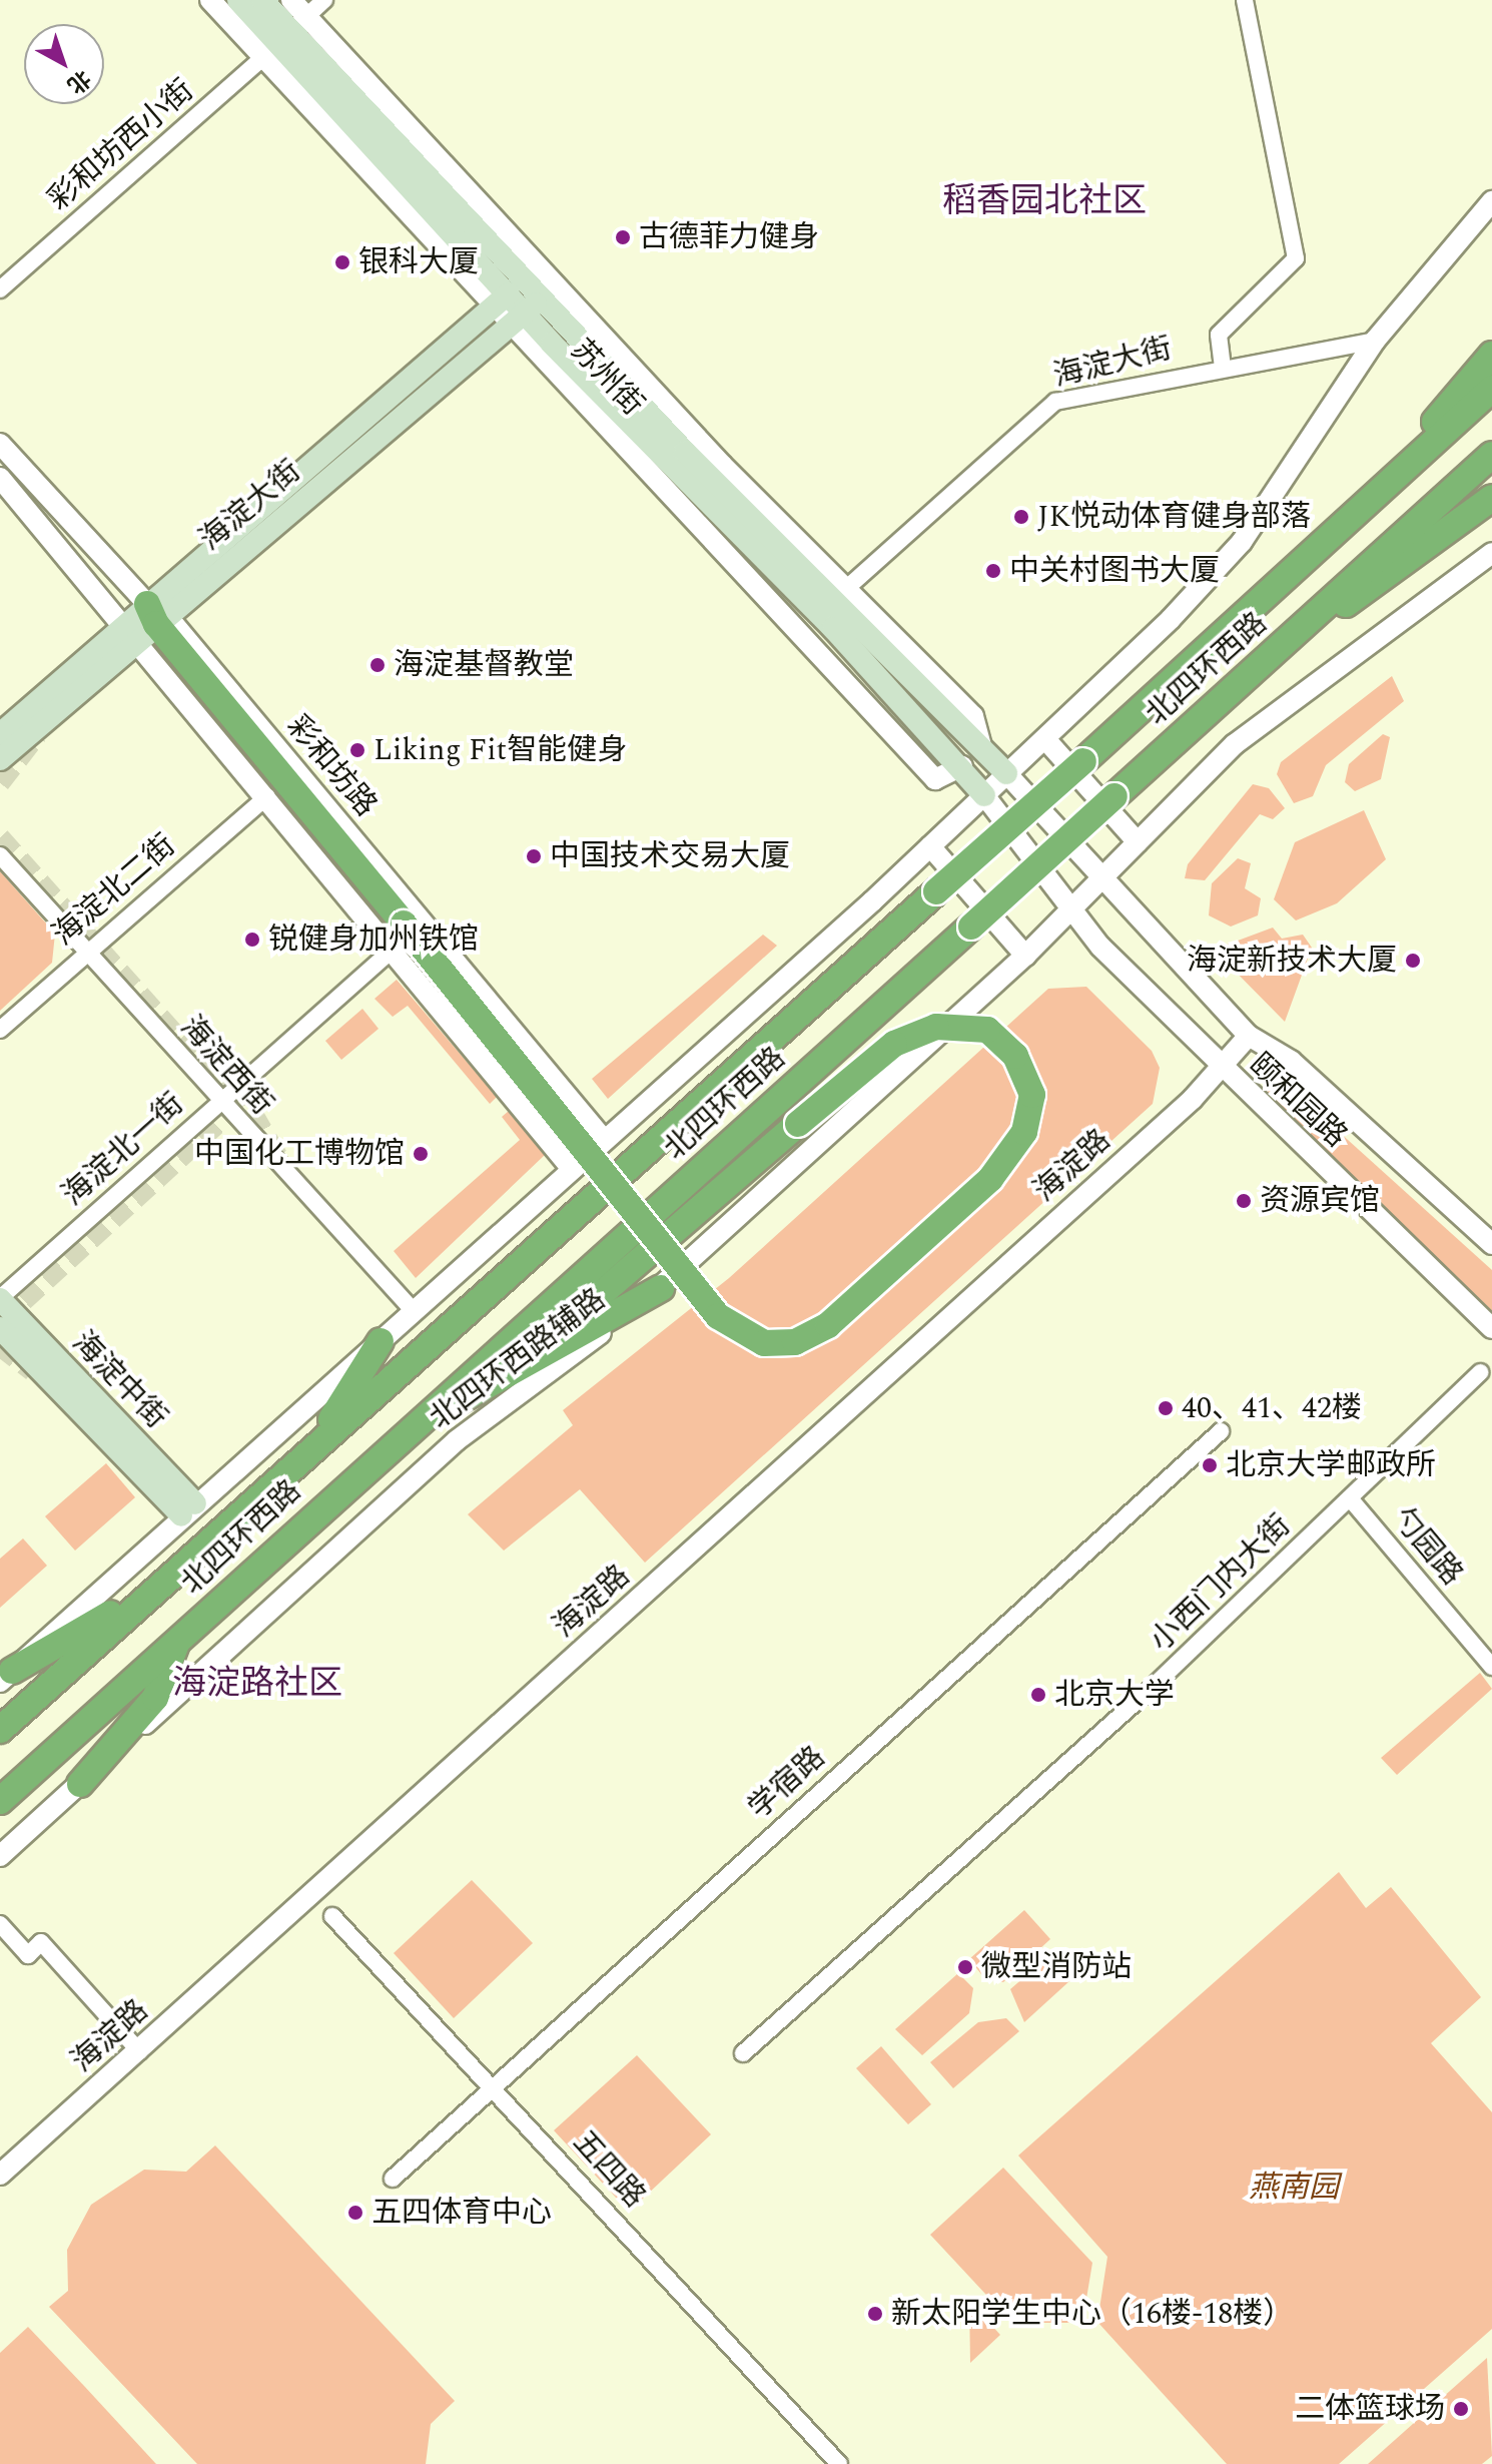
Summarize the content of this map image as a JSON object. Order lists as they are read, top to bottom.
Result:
{
  "streets": {
    "highway": ["北四环西路"],
    "main road": ["海淀大街", "苏州街", "海淀中街"],
    "street": [
      "彩和坊西小街",
      "彩和坊路",
      "海淀北二街",
      "海淀西街",
      "颐和园路",
      "海淀北一街",
      "海淀路",
      "北四环西路辅路",
      "勺园路",
      "小西门内大街",
      "学宿路",
      "五四路"
    ]
  },
  "crossings": [
    ["彩和坊西小街", "苏州街"],
    ["海淀大街", "苏州街"],
    ["海淀大街", "北四环西路"],
    ["海淀大街", "彩和坊路"],
    ["苏州街", "北四环西路"],
    ["苏州街", "颐和园路"],
    ["北四环西路", "颐和园路"],
    ["彩和坊路", "海淀北二街"],
    ["彩和坊路", "海淀北一街"],
    ["海淀北二街", "海淀西街"],
    ["海淀西街", "海淀北一街"],
    ["颐和园路", "海淀路"],
    ["颐和园路", "北四环西路辅路"],
    ["海淀北一街", "海淀中街"],
    ["勺园路", "小西门内大街"],
    ["学宿路", "五四路"]
  ],
  "districts": ["稻香园北社区", "海淀路社区"],
  "parks": ["燕南园"],
  "places": [
    "古德菲力健身",
    "银科大厦",
    "JK悦动体育健身部落",
    "中关村图书大厦",
    "海淀基督教堂",
    "Liking Fit智能健身",
    "中国技术交易大厦",
    "锐健身加州铁馆",
    "海淀新技术大厦",
    "中国化工博物馆",
    "资源宾馆",
    "40、41、42楼",
    "北京大学邮政所",
    "北京大学",
    "微型消防站",
    "五四体育中心",
    "新太阳学生中心（16楼-18楼）",
    "二体篮球场"
  ],
  "north": "bottom right"
}
